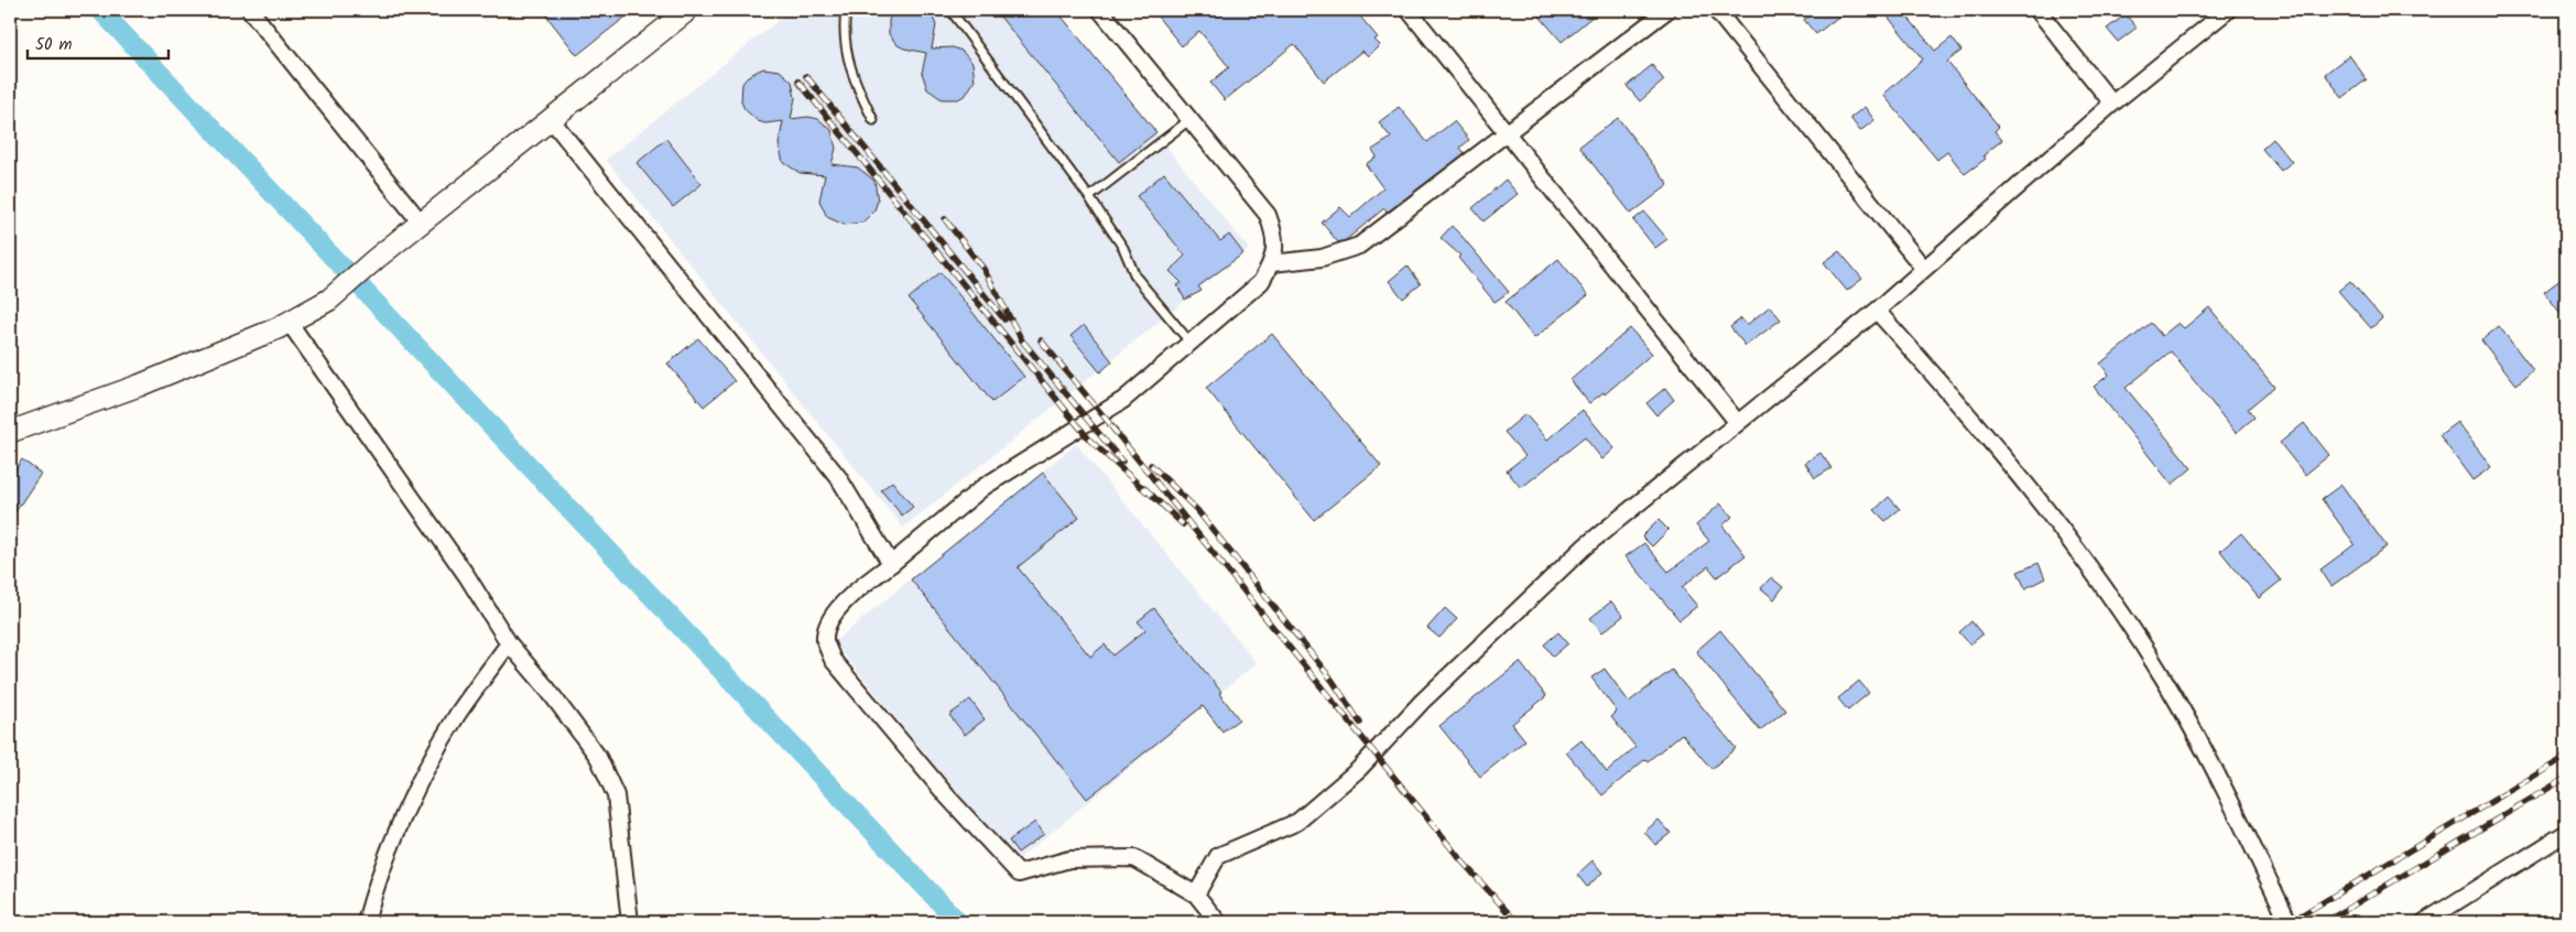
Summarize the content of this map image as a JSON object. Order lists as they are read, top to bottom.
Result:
{
  "scale_bar": "50 m"
}
